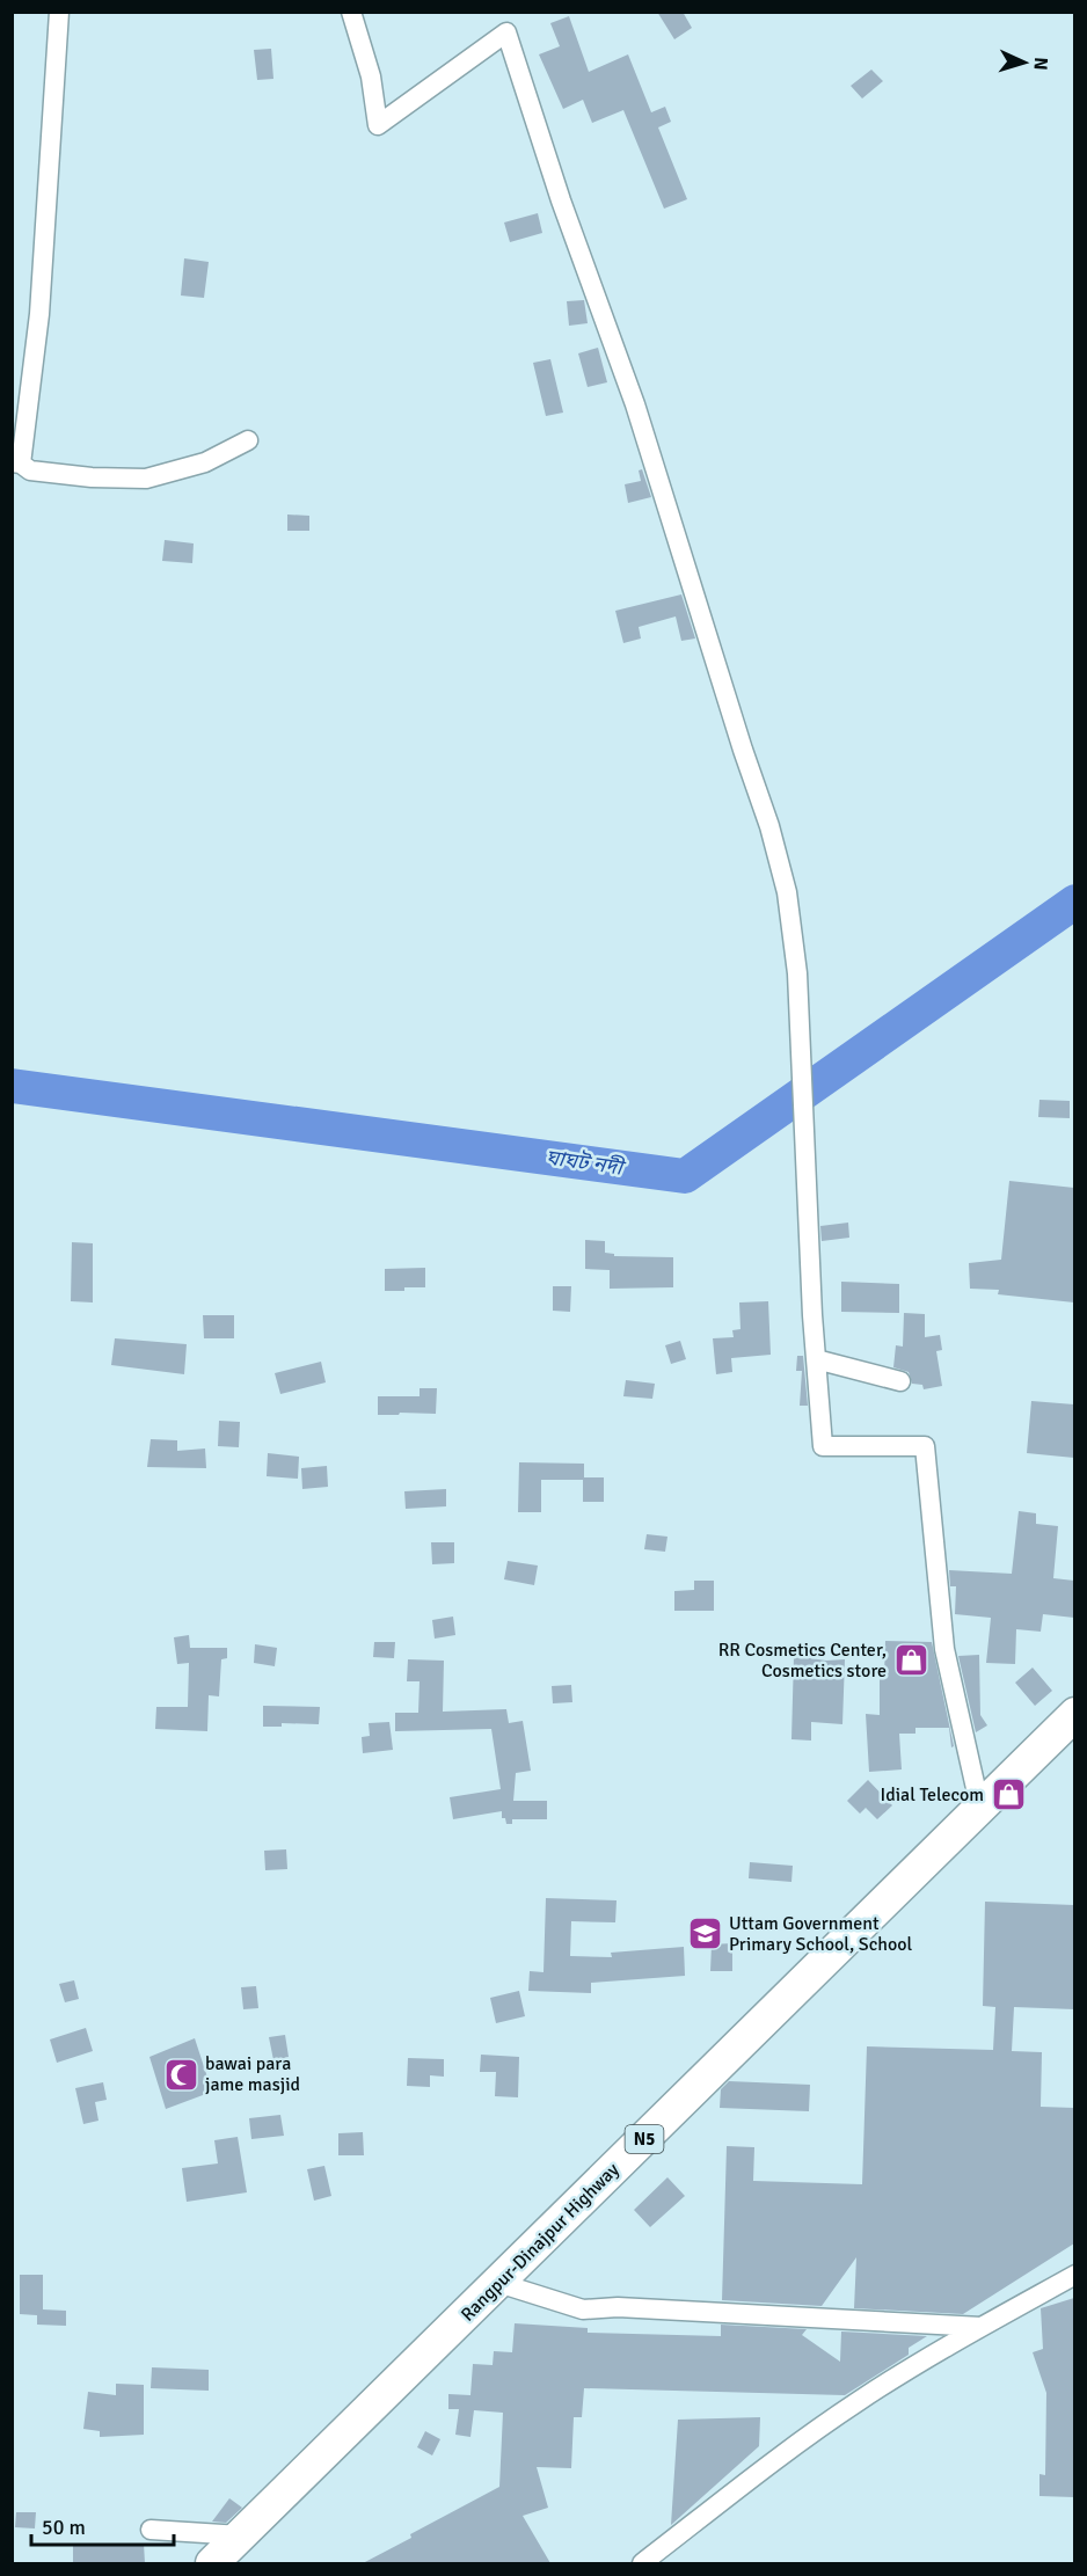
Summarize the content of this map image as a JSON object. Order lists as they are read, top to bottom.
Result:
{
  "streets": {
    "highway": ["N5", "Rangpur-Dinajpur Highway"]
  },
  "water": ["ঘাঘট নদী"],
  "places": {
    "shop": ["RR Cosmetics Center, Cosmetics store", "Idial Telecom"],
    "school or university": ["Uttam Government Primary School, School"],
    "mosque": ["bawai para jame masjid"]
  },
  "scale_bar": "50 m",
  "north": "right"
}
